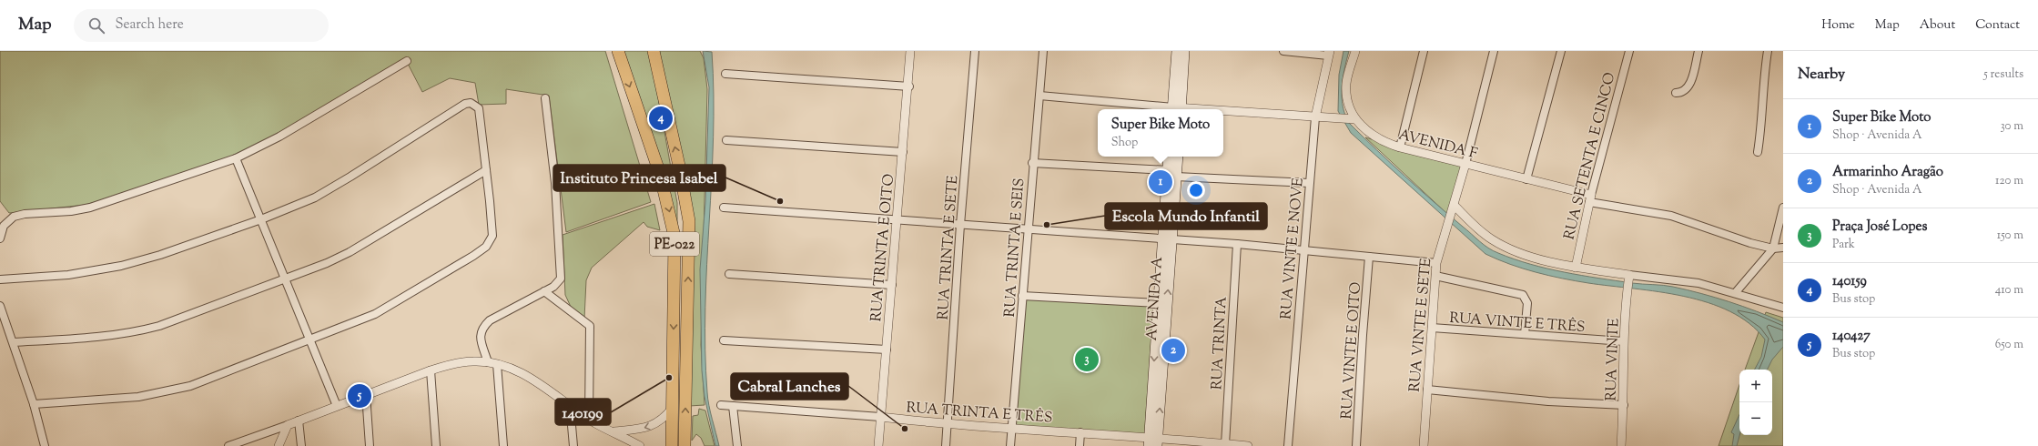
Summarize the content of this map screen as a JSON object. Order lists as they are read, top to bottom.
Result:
{
  "streets": {
    "highway": ["PE-022"],
    "main road": ["AVENIDA A"],
    "street": [
      "AVENIDA F",
      "RUA SETENTA E CINCO",
      "RUA TRINTA E OITO",
      "RUA TRINTA E SETE",
      "RUA TRINTA E SEIS",
      "RUA VINTE E NOVE",
      "RUA VINTE E TRÊS",
      "RUA VINTE E SETE",
      "RUA TRINTA",
      "RUA VINTE E OITO",
      "RUA VINTE",
      "RUA TRINTA E TRÊS"
    ]
  },
  "crossings": [
    ["AVENIDA F", "RUA SETENTA E CINCO"],
    ["AVENIDA F", "RUA VINTE E SETE"],
    ["RUA TRINTA E OITO", "RUA TRINTA E TRÊS"],
    ["RUA TRINTA E SETE", "RUA TRINTA E TRÊS"],
    ["RUA TRINTA E SEIS", "RUA TRINTA E TRÊS"],
    ["AVENIDA A", "RUA TRINTA E TRÊS"],
    ["RUA VINTE E TRÊS", "RUA VINTE E SETE"],
    ["RUA VINTE E TRÊS", "RUA VINTE"],
    ["RUA TRINTA", "RUA TRINTA E TRÊS"]
  ],
  "places": [
    "Instituto Princesa Isabel",
    "Escola Mundo Infantil",
    "140199",
    "Cabral Lanches"
  ],
  "page": {
    "header": "Map",
    "search": "Search here",
    "nav": [
      "Home",
      "Map",
      "About",
      "Contact"
    ],
    "heading": ["Nearby", "5 results"],
    "list": [
      {
        "mark": "1",
        "name": "Super Bike Moto",
        "note": "Shop · Avenida A",
        "value": "30 m"
      },
      {
        "mark": "2",
        "name": "Armarinho Aragão",
        "note": "Shop · Avenida A",
        "value": "120 m"
      },
      {
        "mark": "3",
        "name": "Praça José Lopes",
        "note": "Park",
        "value": "150 m"
      },
      {
        "mark": "4",
        "name": "140159",
        "note": "Bus stop",
        "value": "410 m"
      },
      {
        "mark": "5",
        "name": "140427",
        "note": "Bus stop",
        "value": "650 m"
      }
    ],
    "pins": [
      "4",
      "1",
      "2",
      "3",
      "5"
    ],
    "popup": ["Super Bike Moto", "Shop"],
    "map_buttons": ["+", "−"]
  }
}
